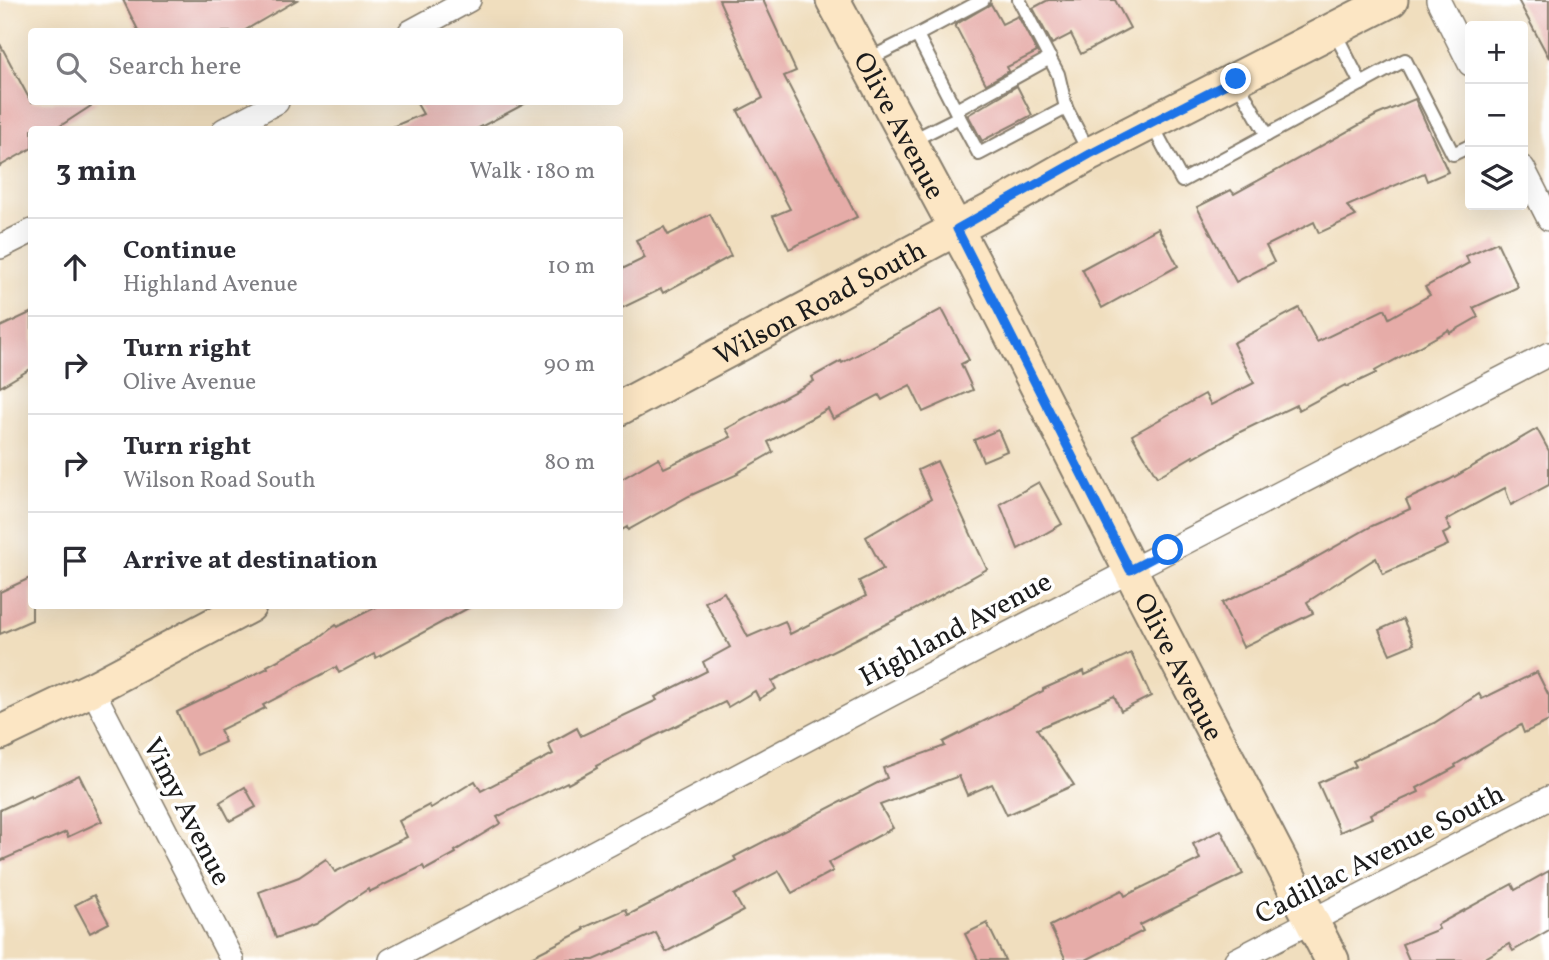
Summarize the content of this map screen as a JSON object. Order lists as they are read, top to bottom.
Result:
{
  "streets": {
    "main road": ["Olive Avenue", "Wilson Road South"],
    "street": ["Highland Avenue", "Vimy Avenue", "Cadillac Avenue South"]
  },
  "crossings": [
    ["Olive Avenue", "Wilson Road South"],
    ["Olive Avenue", "Highland Avenue"],
    ["Olive Avenue", "Cadillac Avenue South"]
  ],
  "page": {
    "map_buttons": ["+", "−"],
    "search": "Search here",
    "heading": ["3 min", "Walk · 180 m"],
    "list": [
      ["Continue", "Highland Avenue", "10 m"],
      ["Turn right", "Olive Avenue", "90 m"],
      ["Turn right", "Wilson Road South", "80 m"],
      "Arrive at destination"
    ]
  }
}
